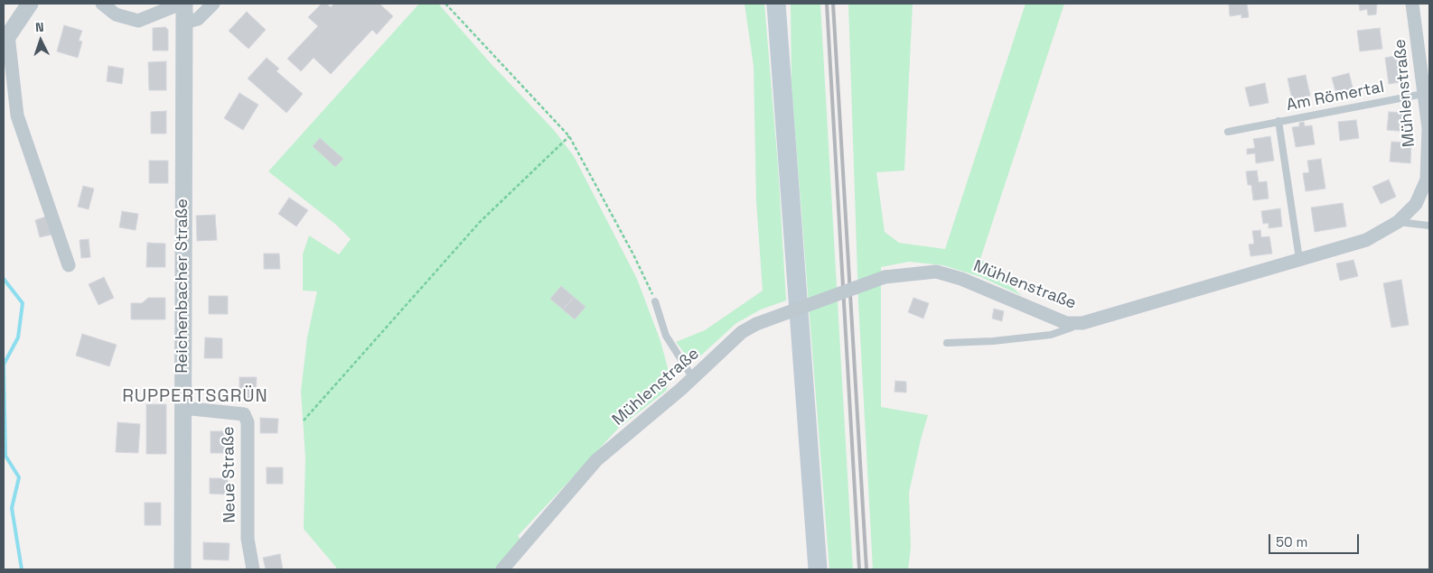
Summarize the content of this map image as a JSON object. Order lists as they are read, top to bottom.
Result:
{
  "streets": {
    "street": ["Mühlenstraße", "Reichenbacher Straße", "Neue Straße"],
    "lane": ["Am Römertal"]
  },
  "crossings": [
    ["Mühlenstraße", "Am Römertal"],
    ["Reichenbacher Straße", "Neue Straße"]
  ],
  "districts": ["RUPPERTSGRÜN"],
  "scale_bar": "50 m",
  "north": "top"
}
